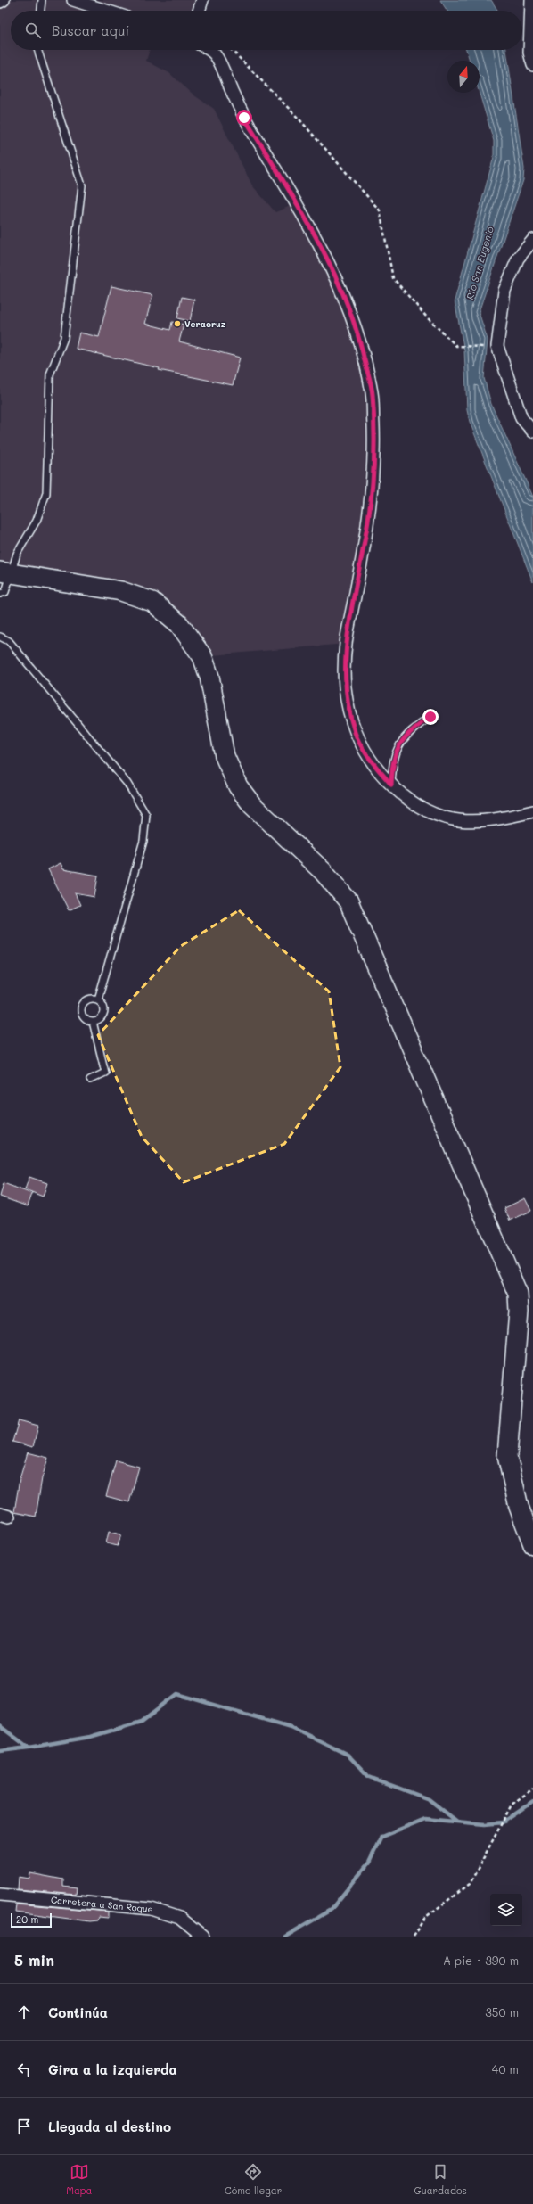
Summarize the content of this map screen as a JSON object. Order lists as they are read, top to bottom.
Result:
{
  "streets": {
    "street": ["Carretera a San Roque"]
  },
  "water": ["Río San Eugenio"],
  "places": ["Veracruz"],
  "scale_bar": "20 m",
  "north": "top",
  "page": {
    "search": "Buscar aquí",
    "scale": "20 m",
    "heading": ["5 min", "A pie · 390 m"],
    "list": [
      ["Continúa", "350 m"],
      ["Gira a la izquierda", "40 m"],
      "Llegada al destino"
    ],
    "nav": ["Mapa", "Cómo llegar", "Guardados"]
  }
}
